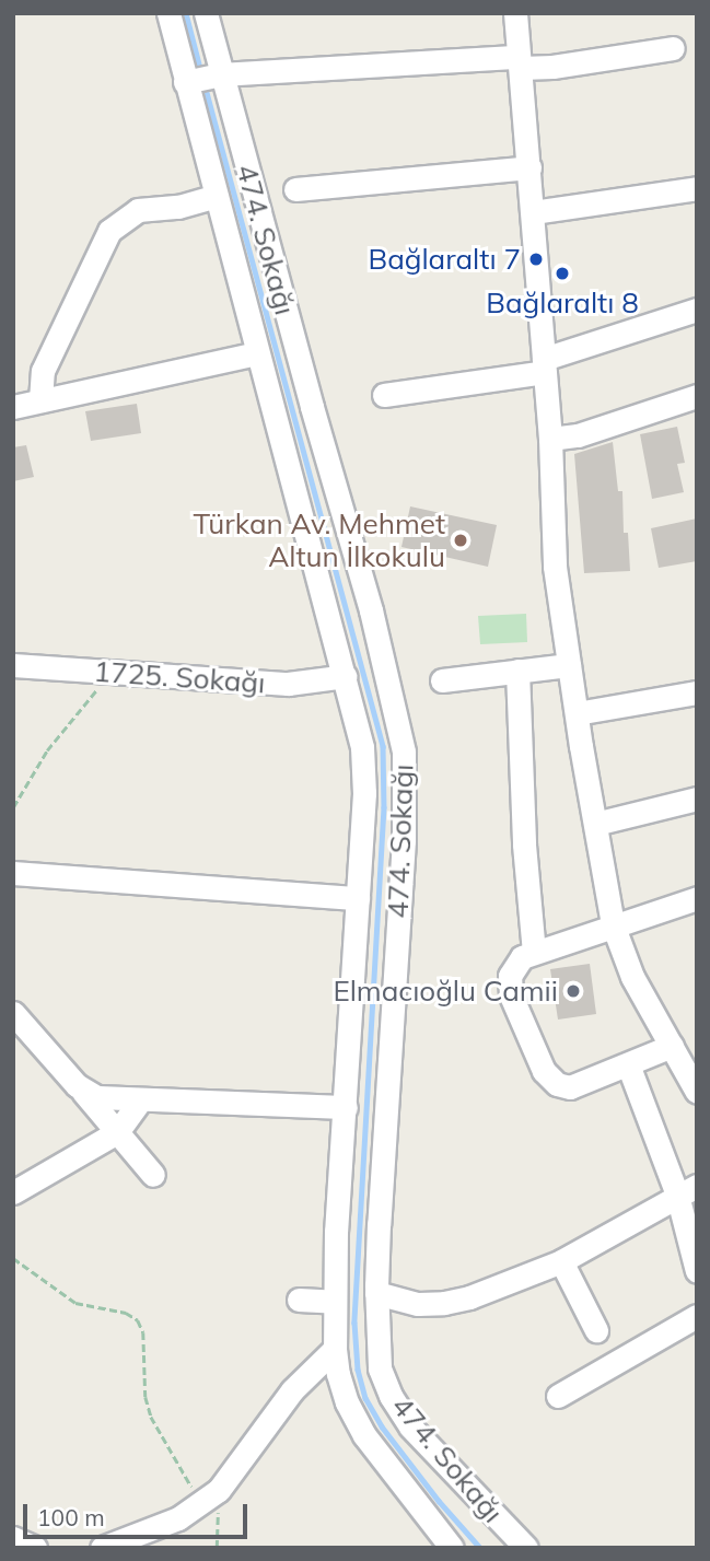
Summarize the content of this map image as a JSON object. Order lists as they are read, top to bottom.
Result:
{
  "streets": {
    "street": ["474. Sokağı", "1725. Sokağı"]
  },
  "crossings": [
    ["474. Sokağı", "1725. Sokağı"]
  ],
  "places": [
    "Bağlaraltı 7",
    "Bağlaraltı 8",
    "Türkan Av. Mehmet Altun İlkokulu",
    "Elmacıoğlu Camii"
  ],
  "scale_bar": "100 m"
}
